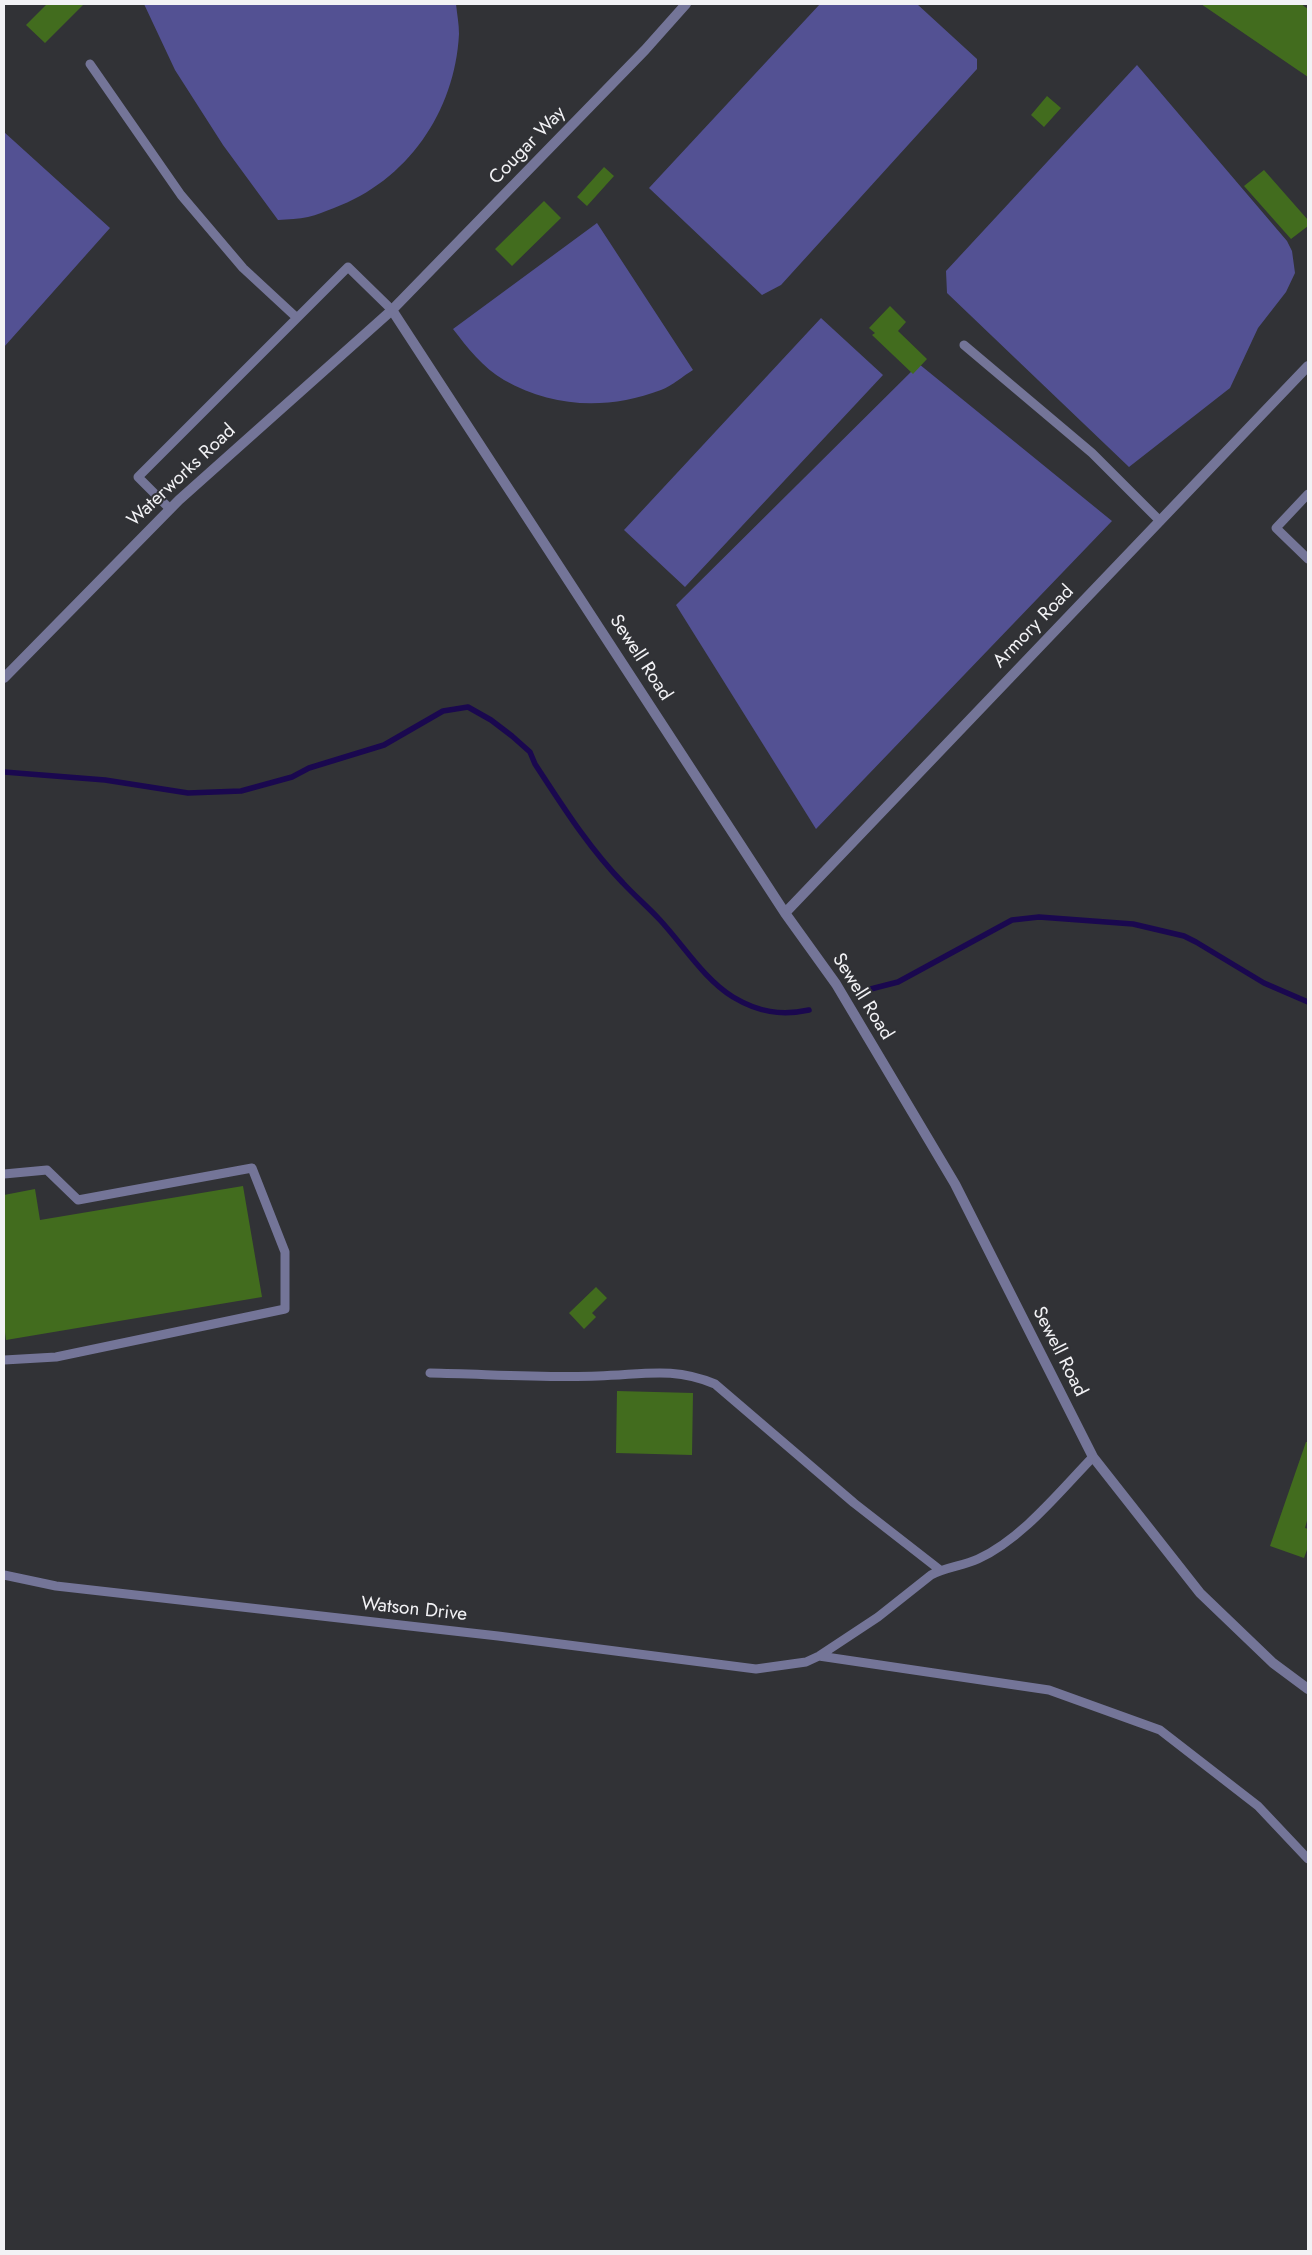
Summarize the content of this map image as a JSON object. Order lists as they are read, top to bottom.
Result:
{
  "streets": {
    "street": [
      "Cougar Way",
      "Waterworks Road",
      "Armory Road",
      "Sewell Road"
    ],
    "lane": ["Watson Drive"]
  },
  "crossings": [
    ["Cougar Way", "Waterworks Road"],
    ["Cougar Way", "Sewell Road"],
    ["Waterworks Road", "Sewell Road"],
    ["Armory Road", "Sewell Road"]
  ]
}
